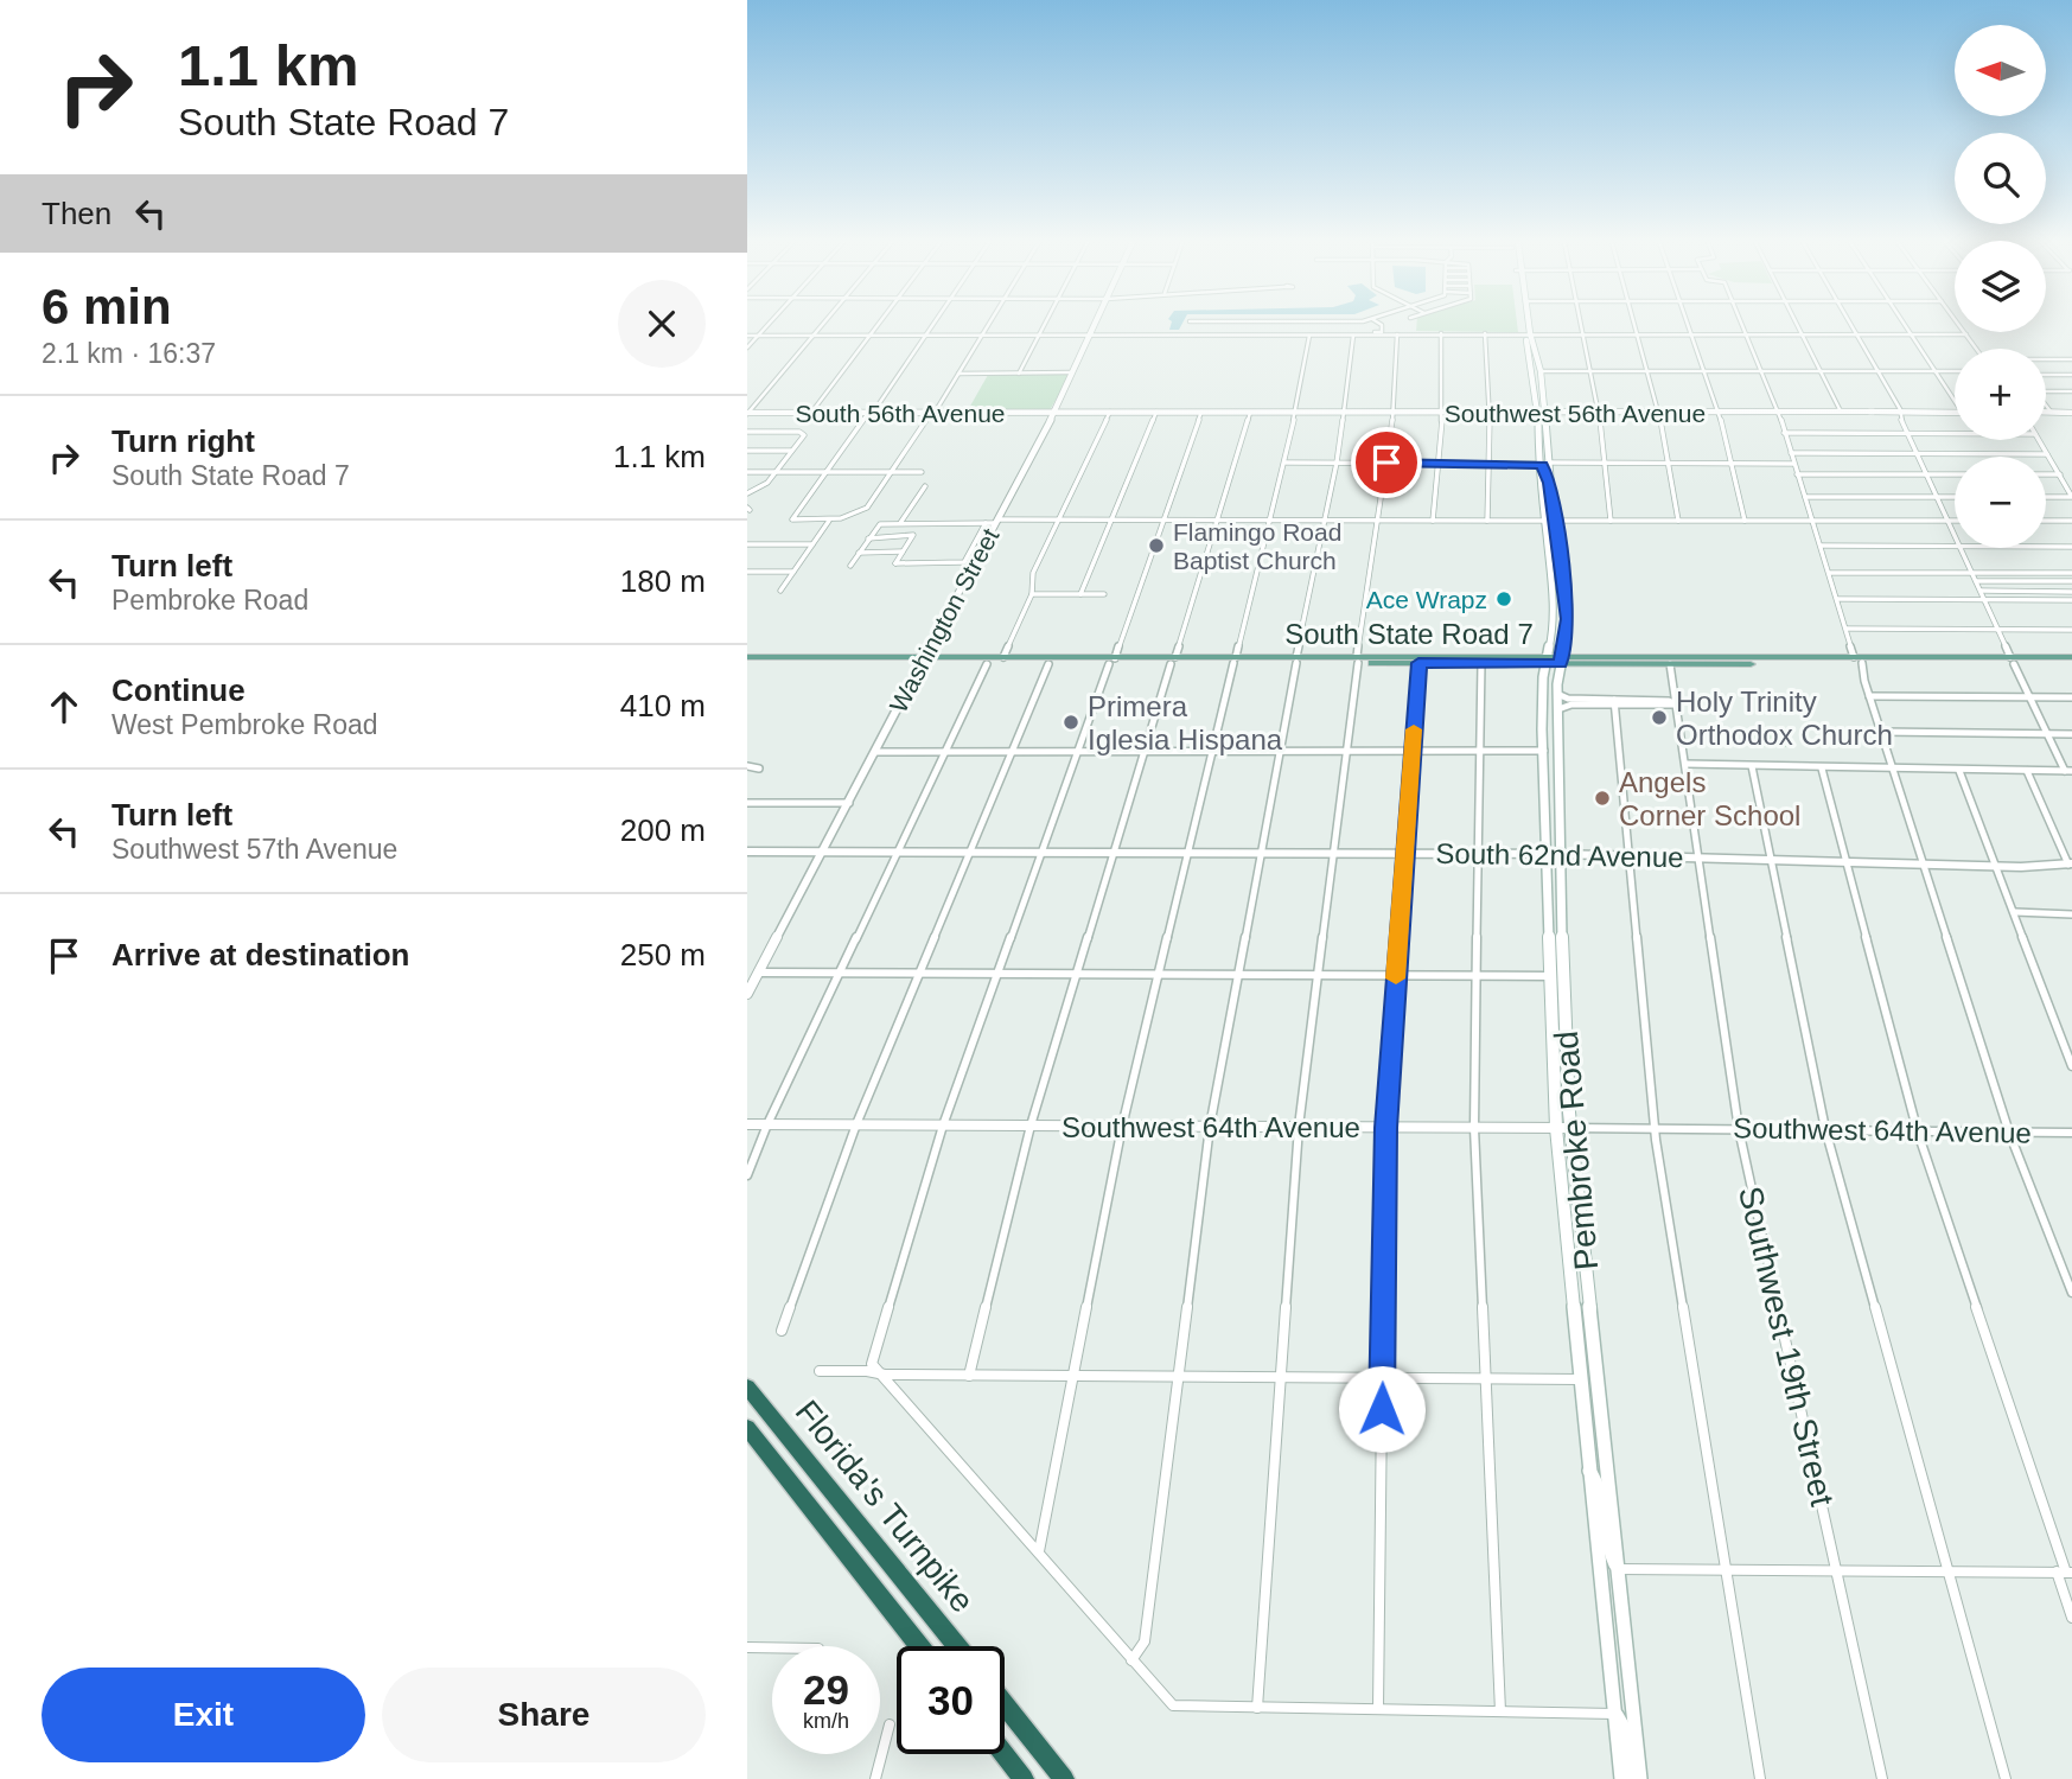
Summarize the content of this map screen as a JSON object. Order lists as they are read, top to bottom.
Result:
{
  "streets": {
    "highway": ["Florida's Turnpike"],
    "main road": ["South State Road 7", "Pembroke Road"],
    "street": [
      "South 56th Avenue",
      "Southwest 56th Avenue",
      "Washington Street",
      "South 62nd Avenue",
      "Southwest 64th Avenue",
      "Southwest 19th Street"
    ]
  },
  "crossings": [
    ["South 56th Avenue", "Southwest 56th Avenue"],
    ["South 56th Avenue", "Washington Street"],
    ["Southwest 56th Avenue", "Washington Street"],
    ["Washington Street", "South State Road 7"],
    ["Washington Street", "South 62nd Avenue"],
    ["South State Road 7", "Pembroke Road"],
    ["South State Road 7", "Southwest 19th Street"],
    ["South 62nd Avenue", "Pembroke Road"],
    ["South 62nd Avenue", "Southwest 19th Street"],
    ["Southwest 64th Avenue", "Pembroke Road"],
    ["Southwest 64th Avenue", "Southwest 19th Street"]
  ],
  "places": [
    "Flamingo Road Baptist Church",
    "Ace Wrapz",
    "Holy Trinity Orthodox Church",
    "Primera Iglesia Hispana",
    "Angels Corner School"
  ],
  "north": "left",
  "page": {
    "turn": ["1.1 km", "South State Road 7"],
    "map_buttons": ["+", "−"],
    "then": "Then",
    "heading": ["6 min", "2.1 km · 16:37"],
    "list": [
      {
        "name": "Turn right",
        "note": "South State Road 7",
        "value": "1.1 km"
      },
      {
        "name": "Turn left",
        "note": "Pembroke Road",
        "value": "180 m"
      },
      {
        "name": "Continue",
        "note": "West Pembroke Road",
        "value": "410 m"
      },
      {
        "name": "Turn left",
        "note": "Southwest 57th Avenue",
        "value": "200 m"
      },
      {
        "name": "Arrive at destination",
        "value": "250 m"
      }
    ],
    "speed": "29 km/h",
    "limit": "30",
    "buttons": ["Exit", "Share"]
  }
}
